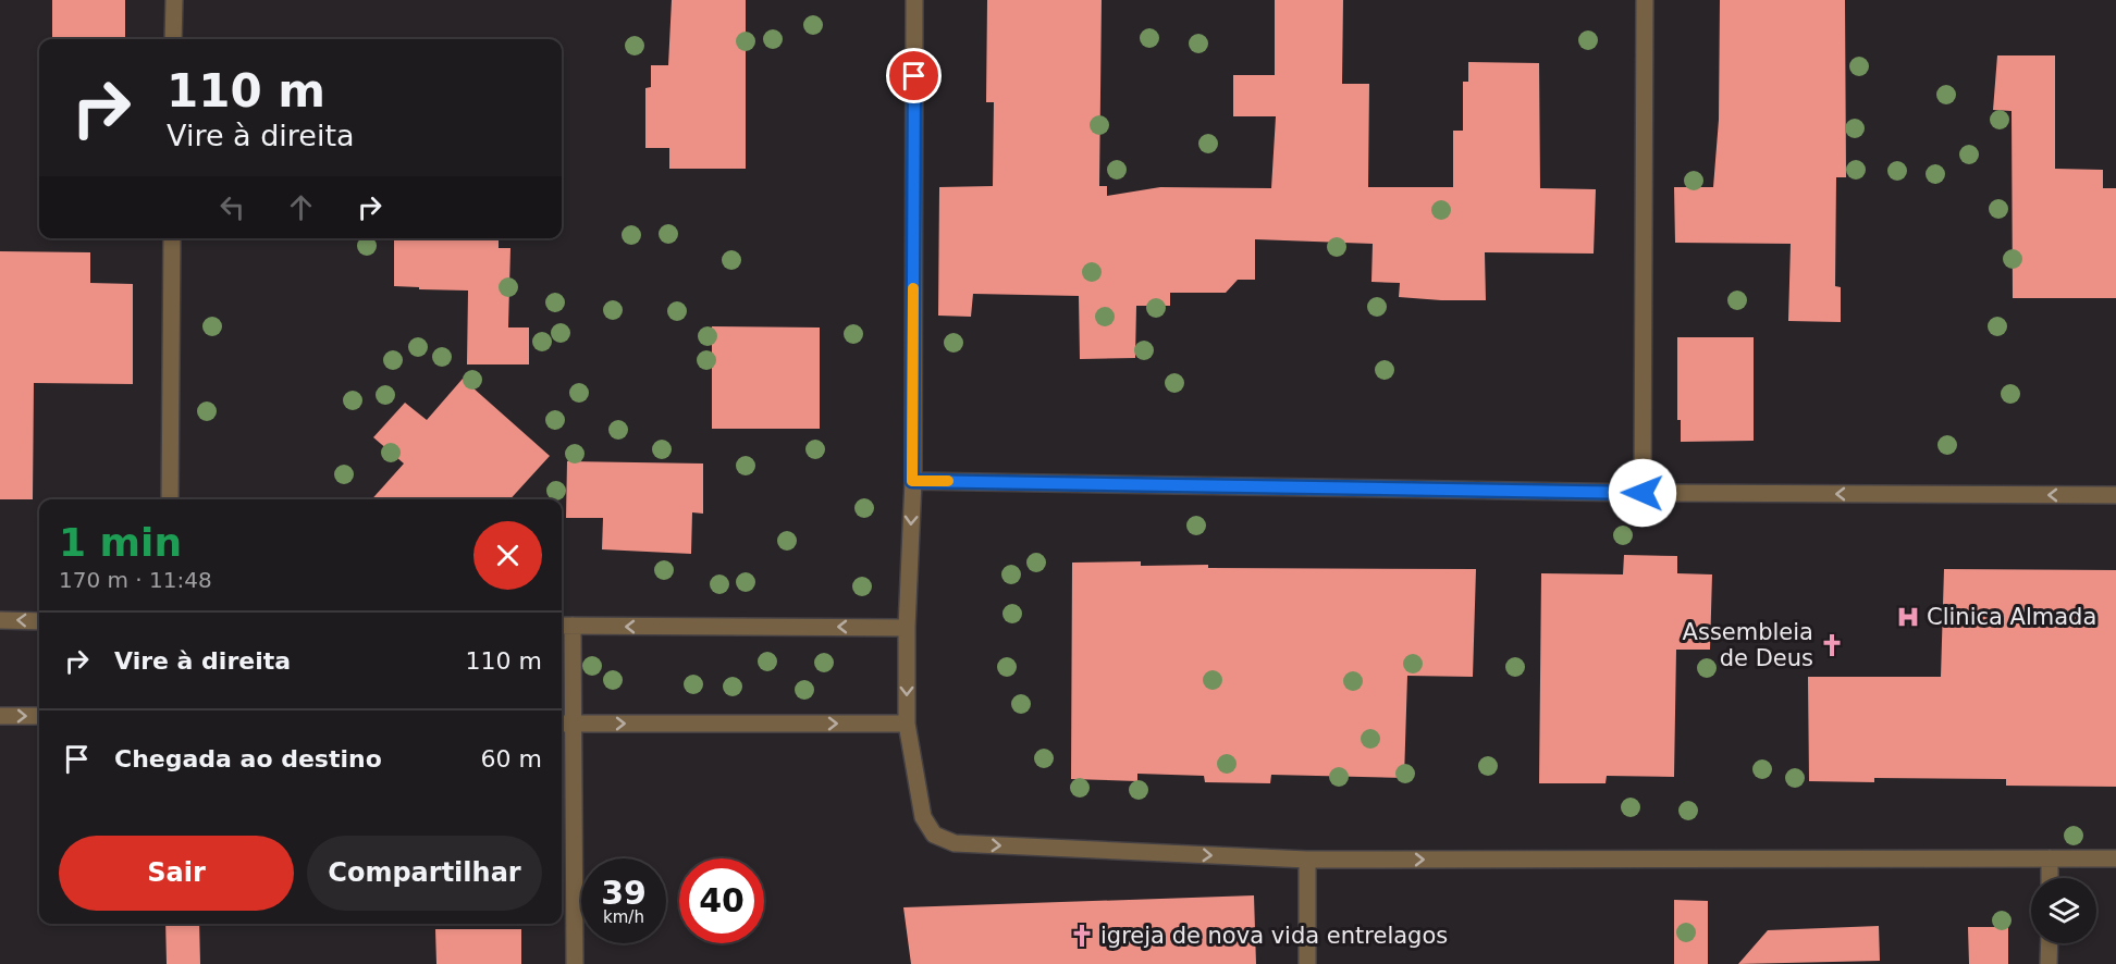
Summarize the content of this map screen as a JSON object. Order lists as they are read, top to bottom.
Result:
{
  "places": {
    "hospital": ["Clinica Almada"],
    "church": ["Assembleia de Deus", "igreja de nova vida entrelagos"]
  },
  "page": {
    "turn": ["110 m", "Vire à direita"],
    "heading": ["1 min", "170 m · 11:48"],
    "list": [
      {
        "name": "Vire à direita",
        "value": "110 m"
      },
      {
        "name": "Chegada ao destino",
        "value": "60 m"
      }
    ],
    "buttons": ["Sair", "Compartilhar"],
    "speed": "39 km/h",
    "limit": "40"
  }
}
